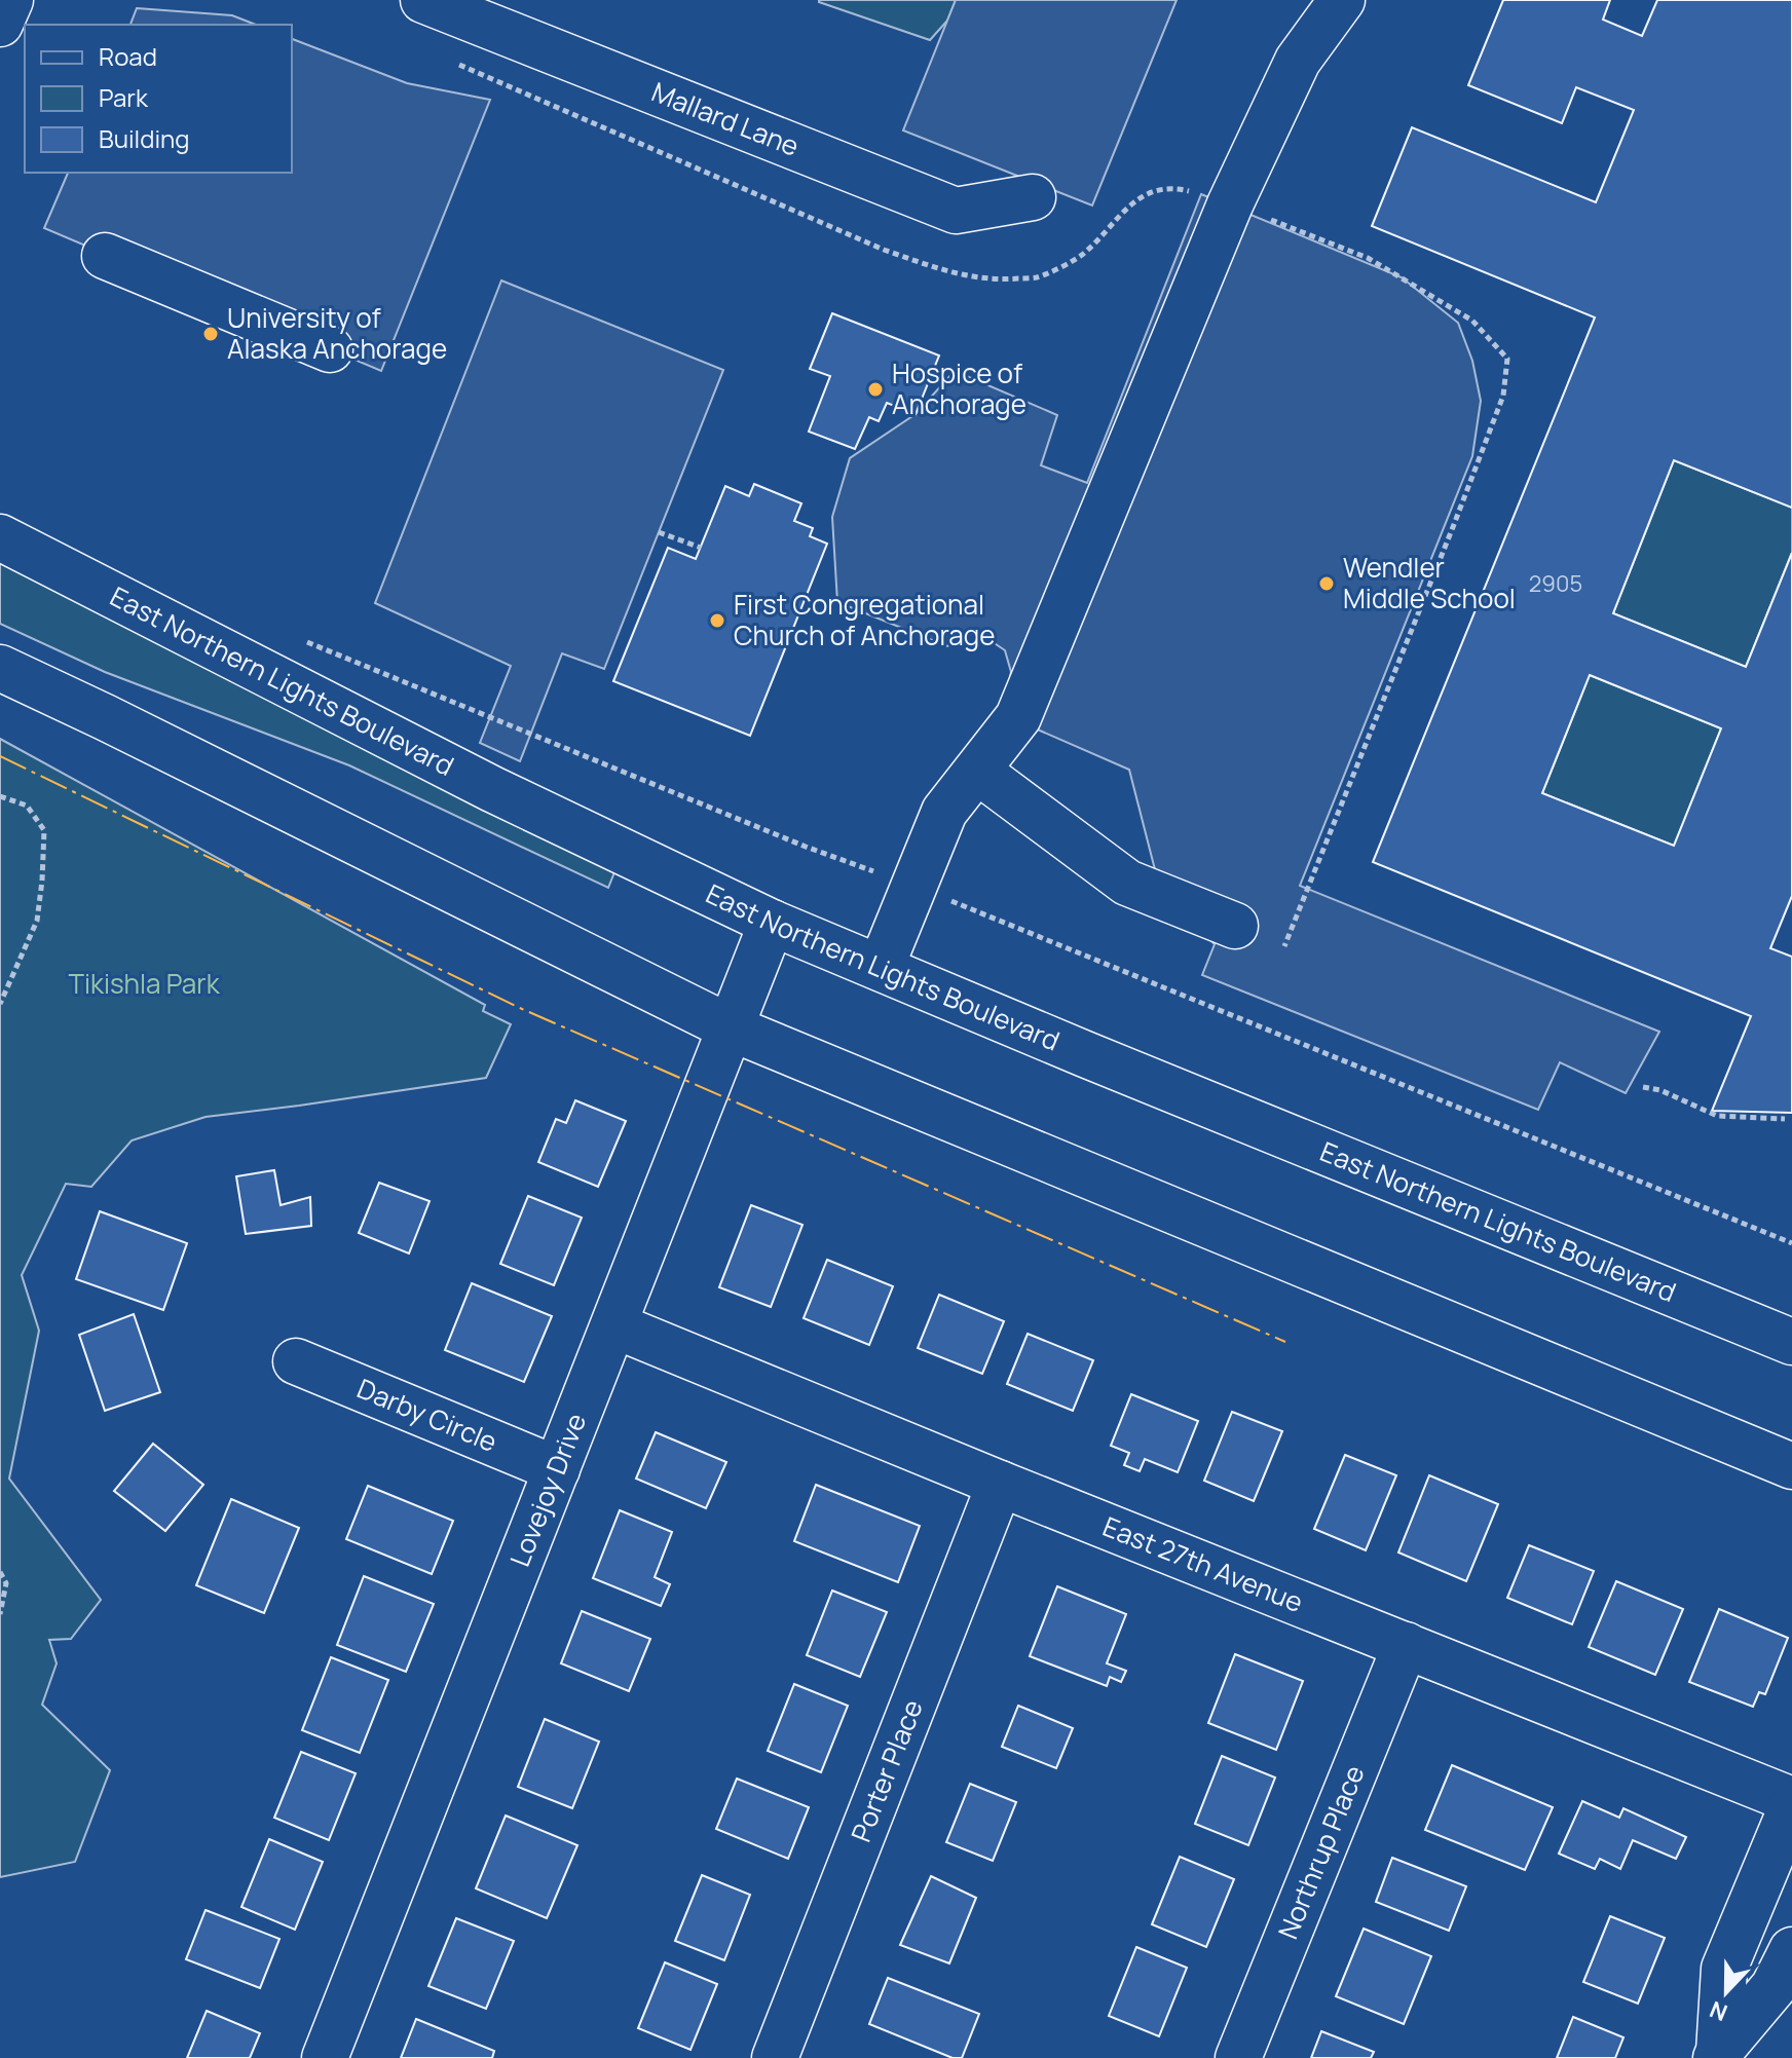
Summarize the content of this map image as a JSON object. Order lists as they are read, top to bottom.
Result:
{
  "streets": {
    "main road": [
      "Mallard Lane",
      "East Northern Lights Boulevard",
      "Darby Circle",
      "Lovejoy Drive",
      "East 27th Avenue",
      "Porter Place",
      "Northrup Place"
    ]
  },
  "crossings": [
    ["East Northern Lights Boulevard", "Lovejoy Drive"],
    ["Darby Circle", "Lovejoy Drive"],
    ["Lovejoy Drive", "East 27th Avenue"],
    ["East 27th Avenue", "Porter Place"],
    ["East 27th Avenue", "Northrup Place"]
  ],
  "parks": ["Tikishla Park"],
  "places": [
    "University of Alaska Anchorage",
    "Hospice of Anchorage",
    "Wendler Middle School",
    "First Congregational Church of Anchorage"
  ],
  "house_numbers": ["2905"],
  "legend": ["Road", "Park", "Building"],
  "north": "bottom"
}
